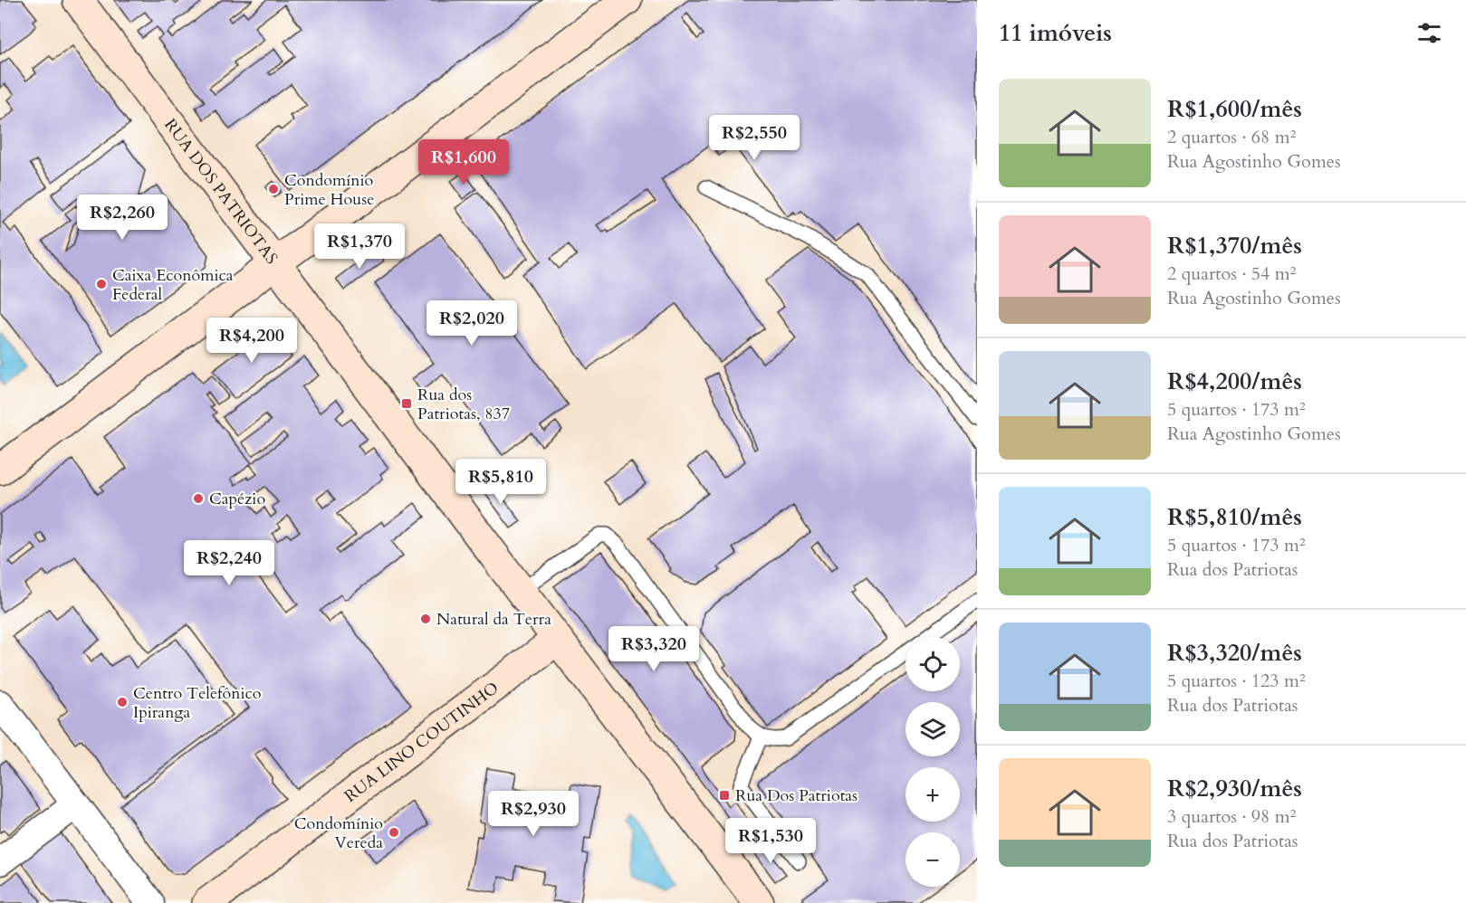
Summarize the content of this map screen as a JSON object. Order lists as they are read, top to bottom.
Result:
{
  "streets": {
    "street": ["RUA DOS PATRIOTAS", "RUA LINO COUTINHO"]
  },
  "crossings": [
    ["RUA DOS PATRIOTAS", "RUA LINO COUTINHO"]
  ],
  "places": {
    "other": [
      "Condomínio Prime House",
      "Caixa Econômica Federal",
      "Capézio",
      "Natural da Terra",
      "Centro Telefônico Ipiranga",
      "Condomínio Vereda"
    ],
    "transit": ["Rua dos Patriotas, 837", "Rua Dos Patriotas"]
  },
  "page": {
    "heading": "11 imóveis",
    "list": [
      {
        "name": "R$1,600/mês",
        "note": "2 quartos · 68 m² · Rua Agostinho Gomes"
      },
      {
        "name": "R$1,370/mês",
        "note": "2 quartos · 54 m² · Rua Agostinho Gomes"
      },
      {
        "name": "R$4,200/mês",
        "note": "5 quartos · 173 m² · Rua Agostinho Gomes"
      },
      {
        "name": "R$5,810/mês",
        "note": "5 quartos · 173 m² · Rua dos Patriotas"
      },
      {
        "name": "R$3,320/mês",
        "note": "5 quartos · 123 m² · Rua dos Patriotas"
      },
      {
        "name": "R$2,930/mês",
        "note": "3 quartos · 98 m² · Rua dos Patriotas"
      }
    ],
    "price": [
      "R$2,550",
      "R$1,600",
      "R$2,260",
      "R$1,370",
      "R$2,020",
      "R$4,200",
      "R$5,810",
      "R$2,240",
      "R$3,320",
      "R$2,930",
      "R$1,530"
    ],
    "map_buttons": ["+", "−"]
  }
}
